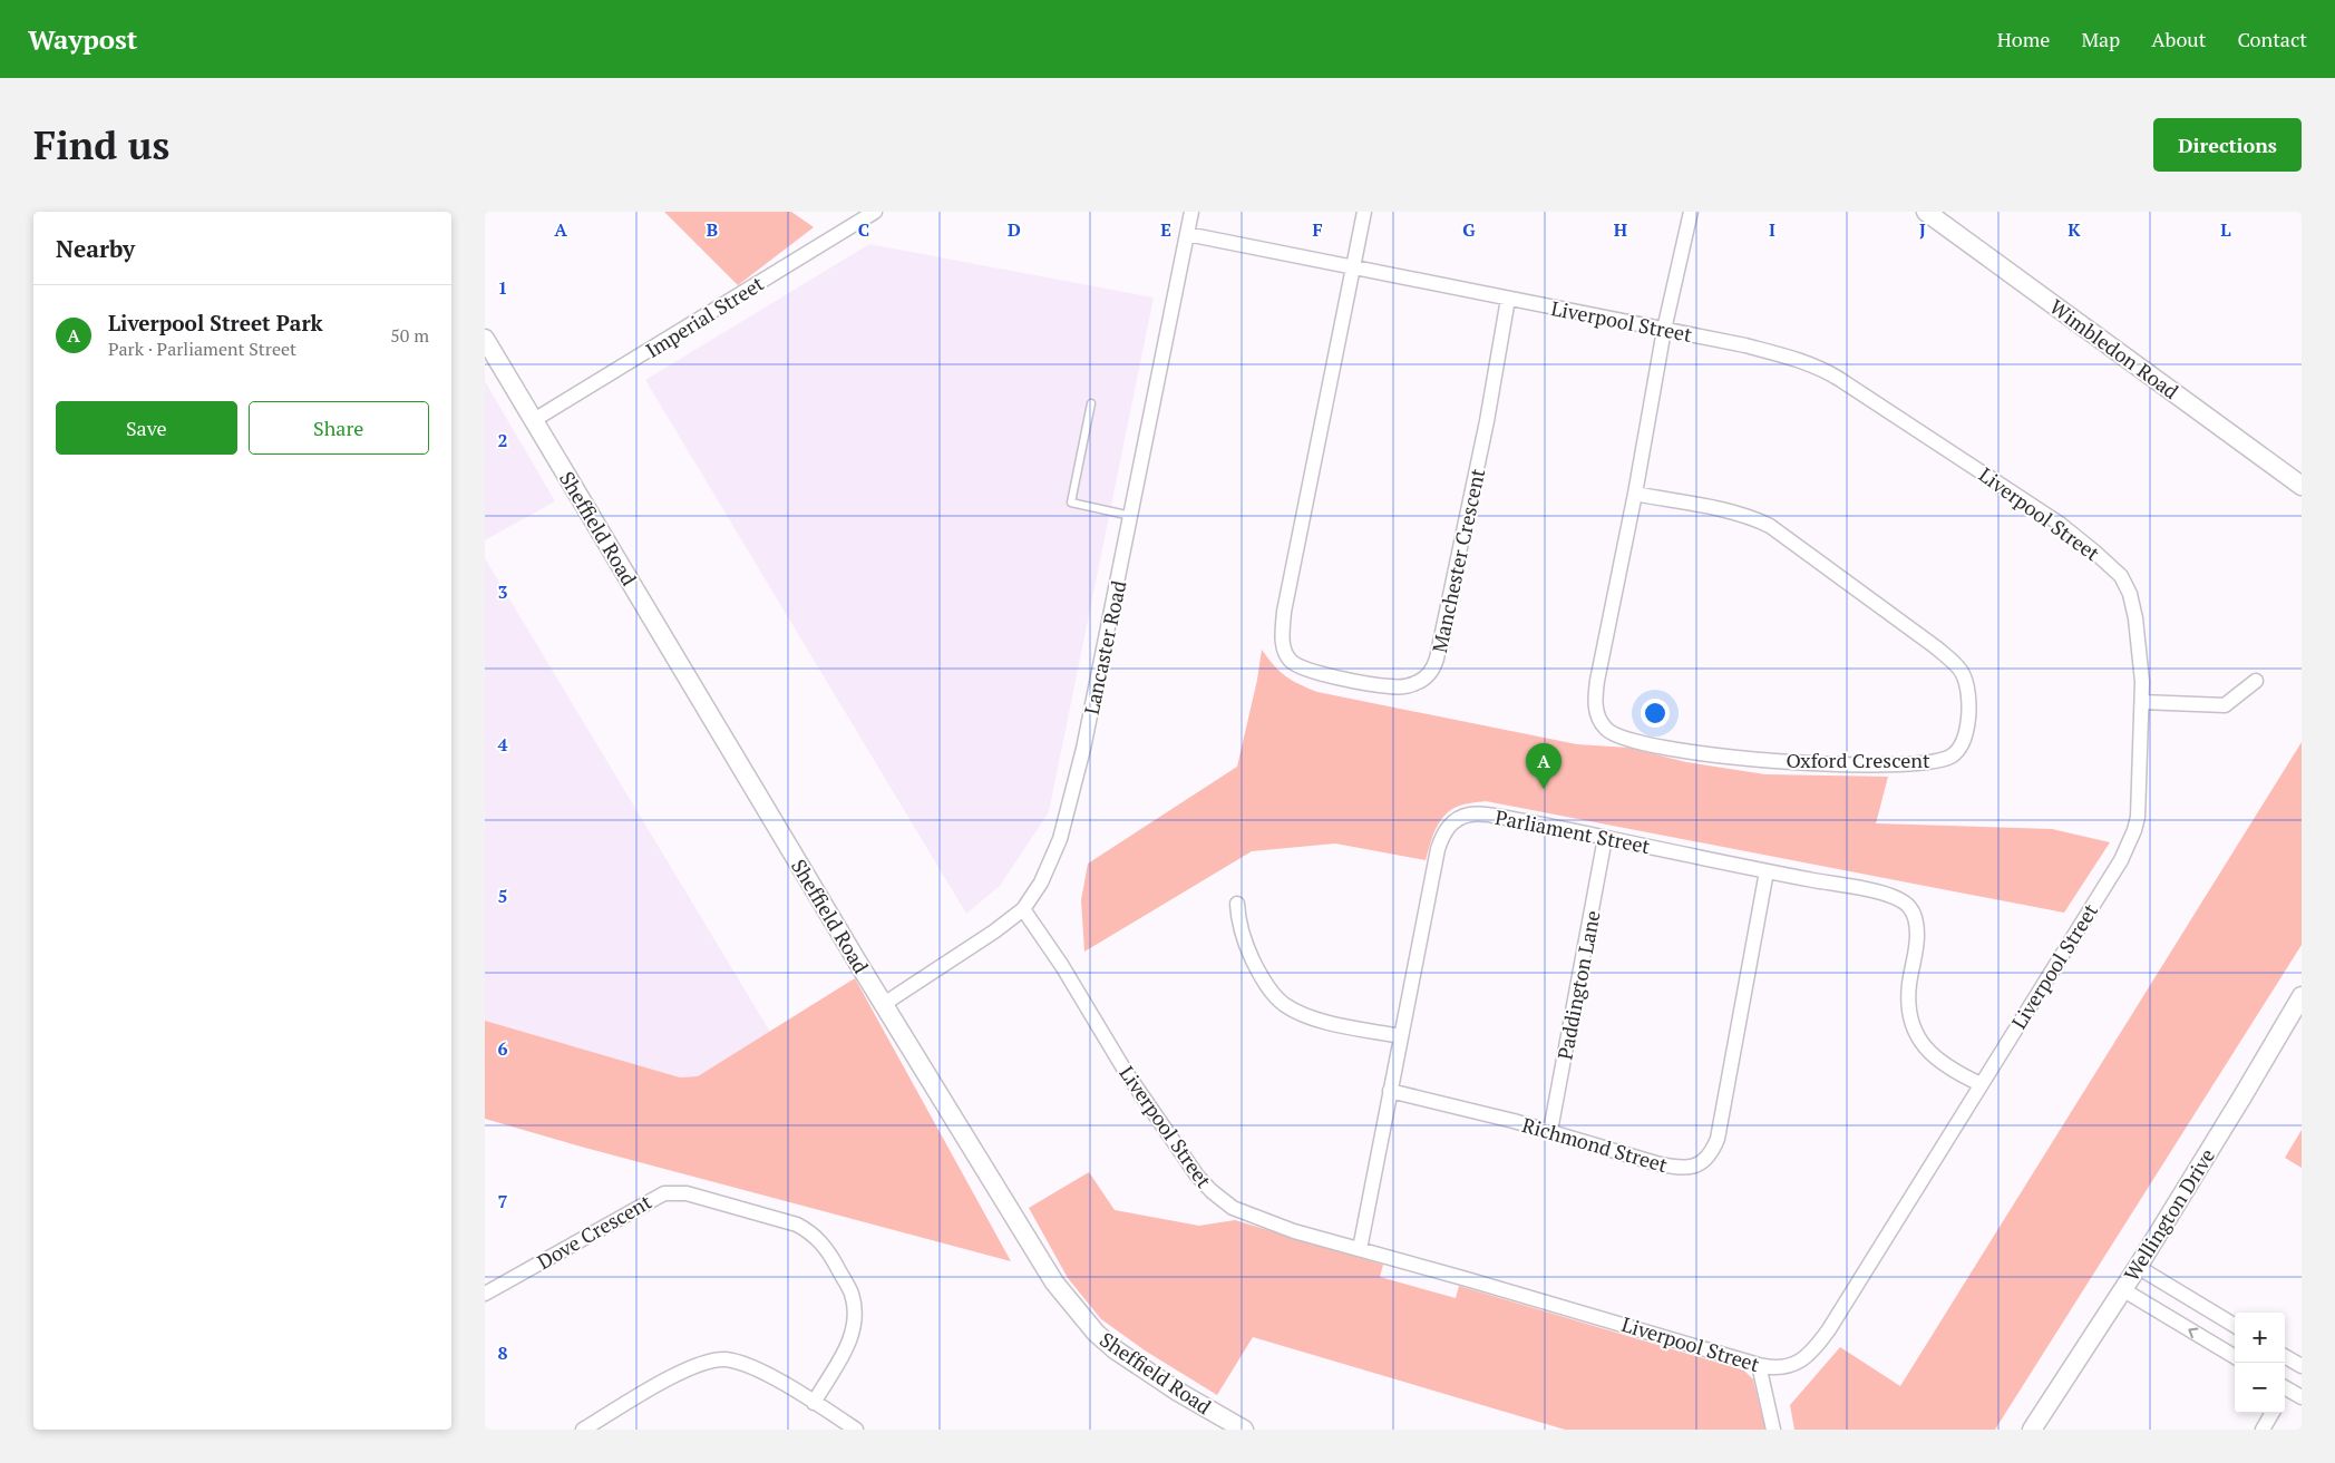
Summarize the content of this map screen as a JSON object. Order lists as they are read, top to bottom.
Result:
{
  "streets": {
    "street": [
      "Imperial Street",
      "Liverpool Street",
      "Wimbledon Road",
      "Sheffield Road",
      "Manchester Crescent",
      "Lancaster Road",
      "Oxford Crescent",
      "Parliament Street",
      "Paddington Lane",
      "Richmond Street",
      "Wellington Drive",
      "Dove Crescent"
    ]
  },
  "crossings": [
    ["Imperial Street", "Sheffield Road"],
    ["Liverpool Street", "Manchester Crescent"],
    ["Liverpool Street", "Lancaster Road"],
    ["Liverpool Street", "Oxford Crescent"],
    ["Liverpool Street", "Parliament Street"],
    ["Sheffield Road", "Lancaster Road"],
    ["Parliament Street", "Paddington Lane"],
    ["Parliament Street", "Richmond Street"],
    ["Paddington Lane", "Richmond Street"]
  ],
  "page": {
    "header": "Waypost",
    "nav": [
      "Home",
      "Map",
      "About",
      "Contact"
    ],
    "buttons": [
      "Directions",
      ["Save", "Share"]
    ],
    "title": "Find us",
    "heading": "Nearby",
    "list": [
      {
        "mark": "A",
        "name": "Liverpool Street Park",
        "note": "Park · Parliament Street",
        "value": "50 m"
      }
    ],
    "pins": "A",
    "map_buttons": ["+", "−"]
  },
  "grid": {
    "columns": [
      "A",
      "B",
      "C",
      "D",
      "E",
      "F",
      "G",
      "H",
      "I",
      "J",
      "K",
      "L"
    ],
    "rows": [
      "1",
      "2",
      "3",
      "4",
      "5",
      "6",
      "7",
      "8"
    ]
  }
}
